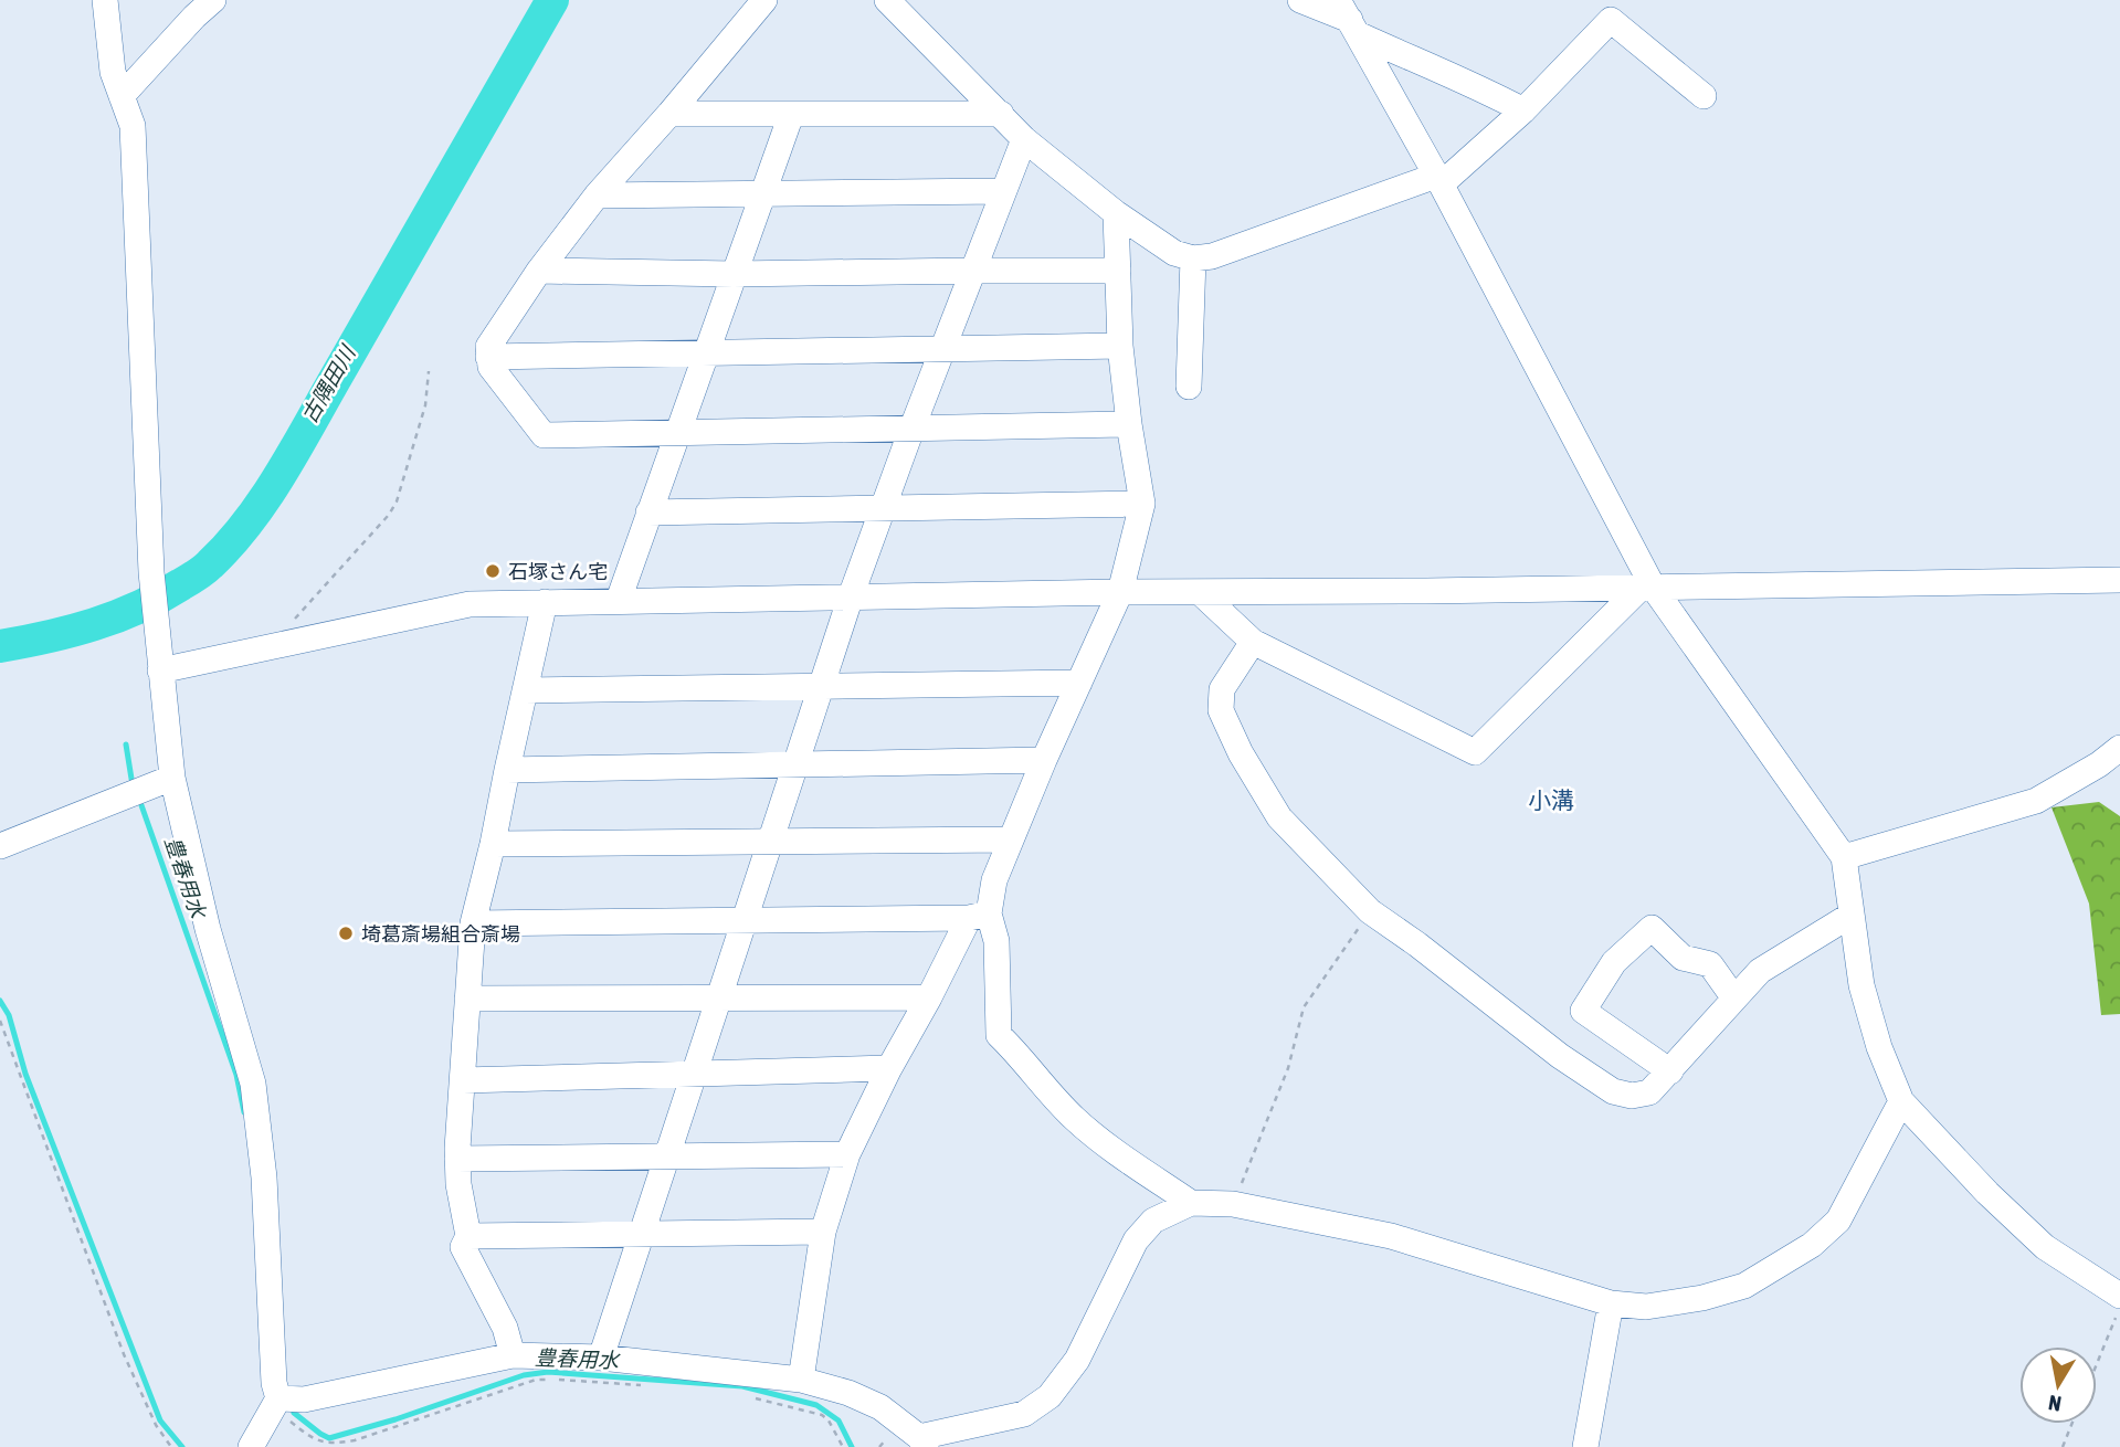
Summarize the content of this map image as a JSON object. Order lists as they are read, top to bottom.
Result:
{
  "districts": ["小溝"],
  "water": ["古隅田川", "豊春用水"],
  "places": ["石塚さん宅", "埼葛斎場組合斎場"],
  "north": "bottom"
}
